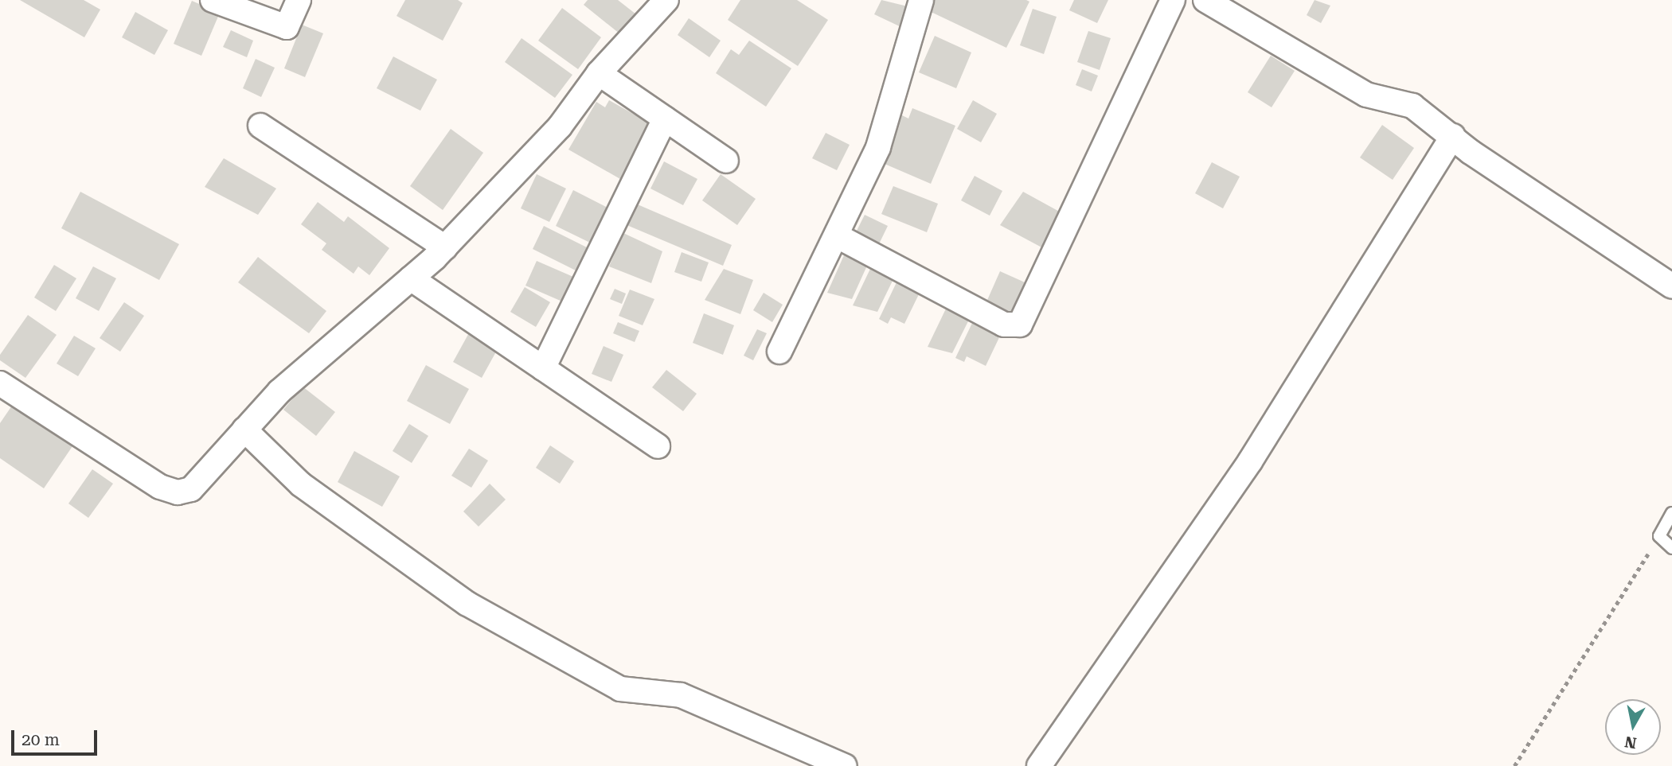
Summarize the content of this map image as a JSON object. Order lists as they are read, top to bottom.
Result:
{
  "scale_bar": "20 m",
  "north": "bottom"
}
